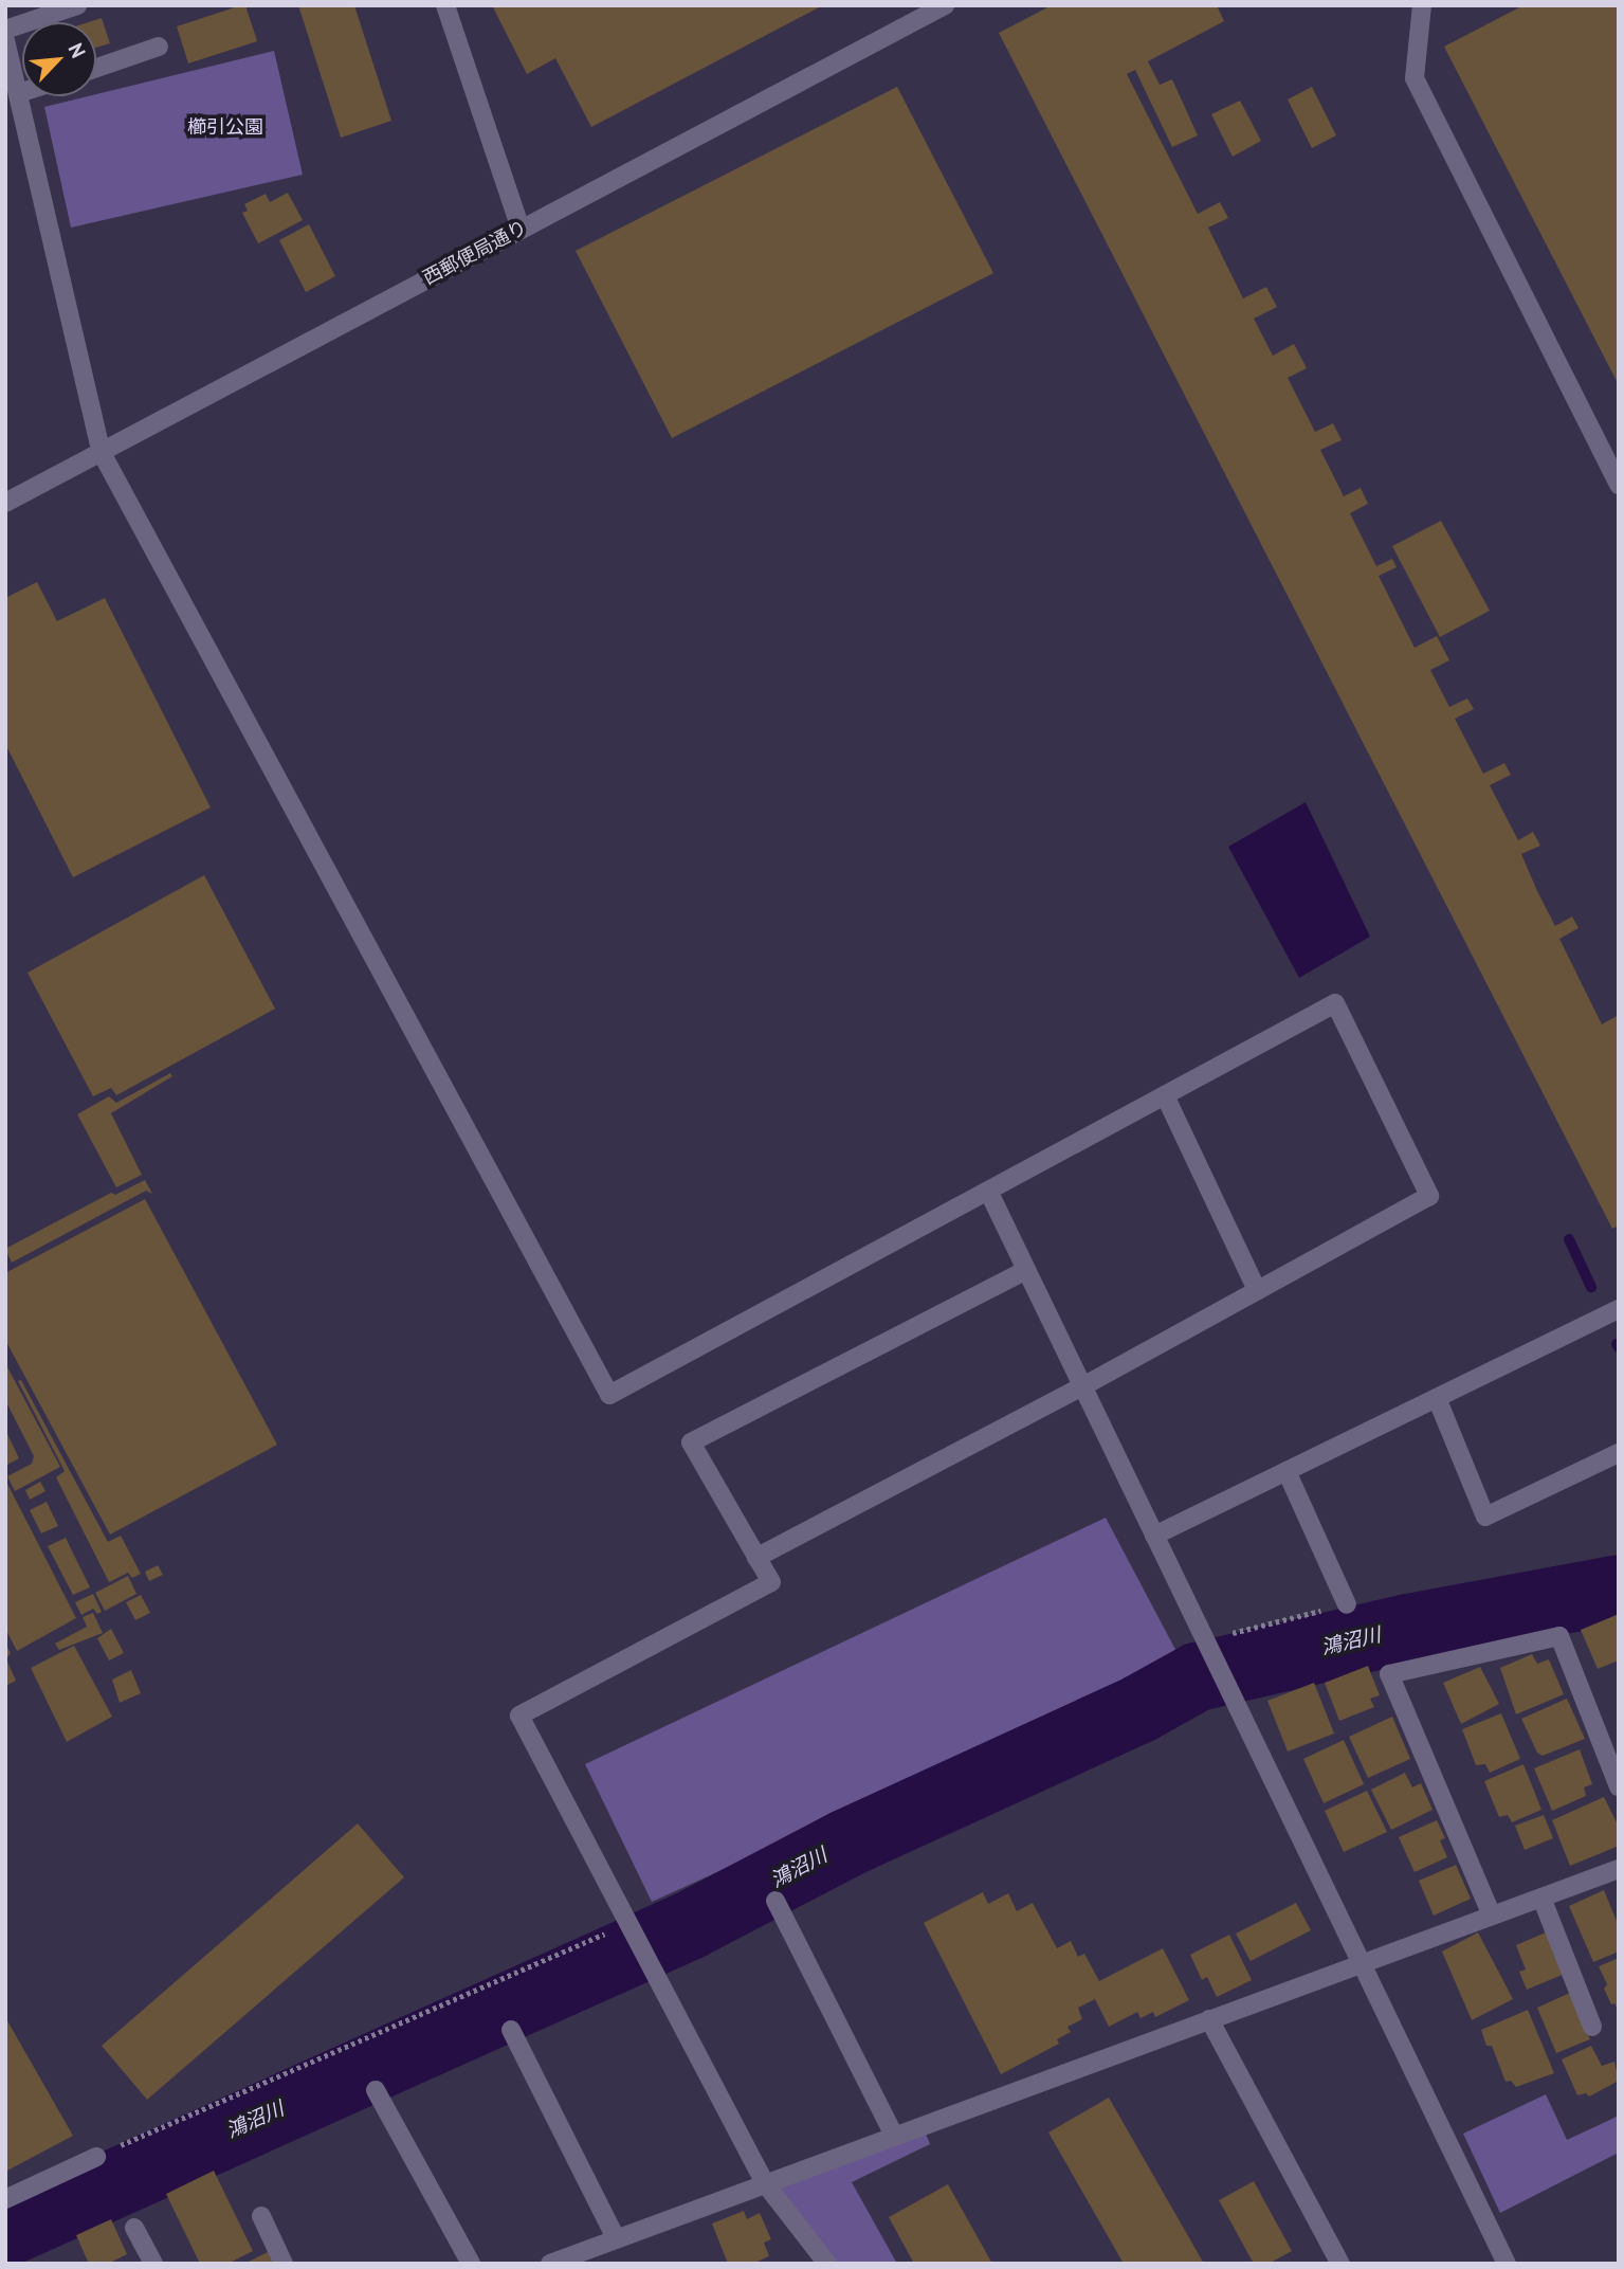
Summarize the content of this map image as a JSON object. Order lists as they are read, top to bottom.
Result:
{
  "streets": {
    "street": ["西郵便局通り"]
  },
  "water": ["鴻沼川"],
  "parks": ["櫛引公園"],
  "north": "top right"
}
